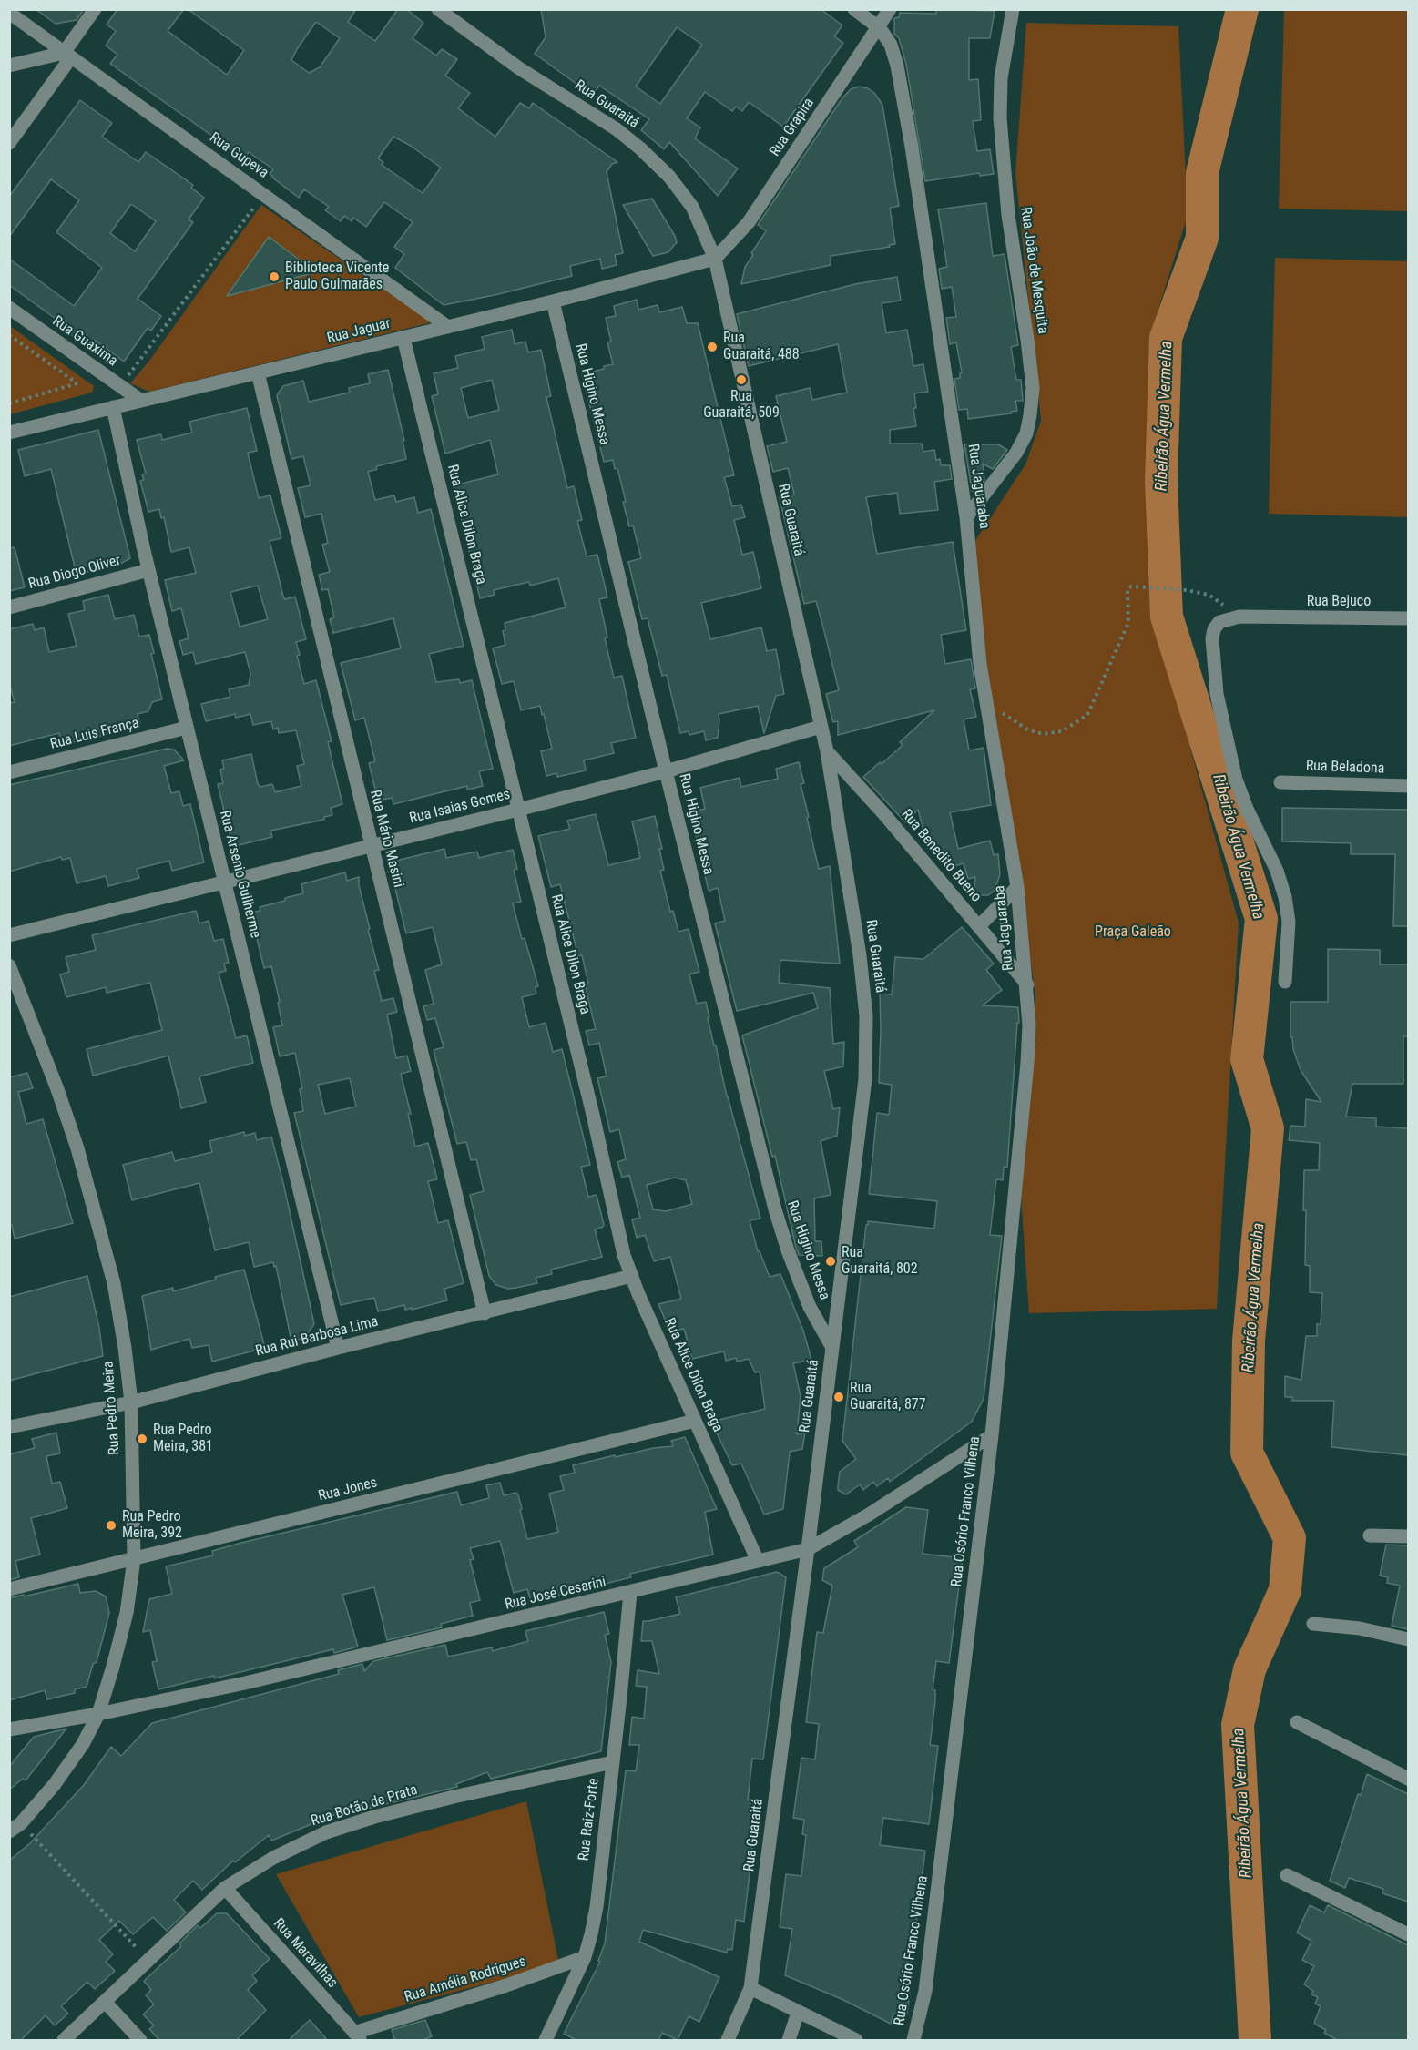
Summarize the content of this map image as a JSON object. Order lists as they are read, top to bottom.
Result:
{
  "streets": {
    "street": [
      "Rua Guaraitá",
      "Rua Grapira",
      "Rua Gupeva",
      "Rua João de Mesquita",
      "Rua Jaguar",
      "Rua Guaxima",
      "Rua Higino Messa",
      "Rua Jaguaraba",
      "Rua Alice Dilon Braga",
      "Rua Diogo Oliver",
      "Rua Bejuco",
      "Rua Luis França",
      "Rua Beladona",
      "Rua Isaias Gomes",
      "Rua Mário Masini",
      "Rua Benedito Bueno",
      "Rua Arsenio Guilherme",
      "Rua Rui Barbosa Lima",
      "Rua Pedro Meira",
      "Rua Jones",
      "Rua Osório Franco Vilhena",
      "Rua José Cesarini",
      "Rua Botão de Prata",
      "Rua Raiz-Forte",
      "Rua Maravilhas",
      "Rua Amélia Rodrigues"
    ]
  },
  "crossings": [
    ["Rua Guaraitá", "Rua Grapira"],
    ["Rua Guaraitá", "Rua Jaguar"],
    ["Rua Guaraitá", "Rua Higino Messa"],
    ["Rua Guaraitá", "Rua Isaias Gomes"],
    ["Rua Guaraitá", "Rua Benedito Bueno"],
    ["Rua Guaraitá", "Rua José Cesarini"],
    ["Rua Grapira", "Rua Jaguar"],
    ["Rua Grapira", "Rua Jaguaraba"],
    ["Rua Gupeva", "Rua Jaguar"],
    ["Rua João de Mesquita", "Rua Jaguaraba"],
    ["Rua Jaguar", "Rua Guaxima"],
    ["Rua Jaguar", "Rua Higino Messa"],
    ["Rua Jaguar", "Rua Alice Dilon Braga"],
    ["Rua Jaguar", "Rua Mário Masini"],
    ["Rua Jaguar", "Rua Arsenio Guilherme"],
    ["Rua Higino Messa", "Rua Isaias Gomes"],
    ["Rua Jaguaraba", "Rua Benedito Bueno"],
    ["Rua Jaguaraba", "Rua Osório Franco Vilhena"],
    ["Rua Alice Dilon Braga", "Rua Isaias Gomes"],
    ["Rua Alice Dilon Braga", "Rua Rui Barbosa Lima"],
    ["Rua Alice Dilon Braga", "Rua Jones"],
    ["Rua Alice Dilon Braga", "Rua José Cesarini"],
    ["Rua Diogo Oliver", "Rua Arsenio Guilherme"],
    ["Rua Luis França", "Rua Arsenio Guilherme"],
    ["Rua Isaias Gomes", "Rua Mário Masini"],
    ["Rua Isaias Gomes", "Rua Arsenio Guilherme"],
    ["Rua Mário Masini", "Rua Rui Barbosa Lima"],
    ["Rua Benedito Bueno", "Rua Osório Franco Vilhena"],
    ["Rua Arsenio Guilherme", "Rua Rui Barbosa Lima"],
    ["Rua Rui Barbosa Lima", "Rua Pedro Meira"],
    ["Rua Pedro Meira", "Rua Jones"],
    ["Rua Pedro Meira", "Rua José Cesarini"],
    ["Rua Osório Franco Vilhena", "Rua José Cesarini"],
    ["Rua José Cesarini", "Rua Raiz-Forte"],
    ["Rua Botão de Prata", "Rua Raiz-Forte"],
    ["Rua Botão de Prata", "Rua Maravilhas"],
    ["Rua Raiz-Forte", "Rua Amélia Rodrigues"],
    ["Rua Maravilhas", "Rua Amélia Rodrigues"]
  ],
  "water": ["Ribeirão Água Vermelha"],
  "parks": ["Praça Galeão"],
  "places": [
    "Biblioteca Vicente Paulo Guimarães",
    "Rua Guaraitá, 488",
    "Rua Guaraitá, 509",
    "Rua Guaraitá, 802",
    "Rua Guaraitá, 877",
    "Rua Pedro Meira, 381",
    "Rua Pedro Meira, 392"
  ]
}
